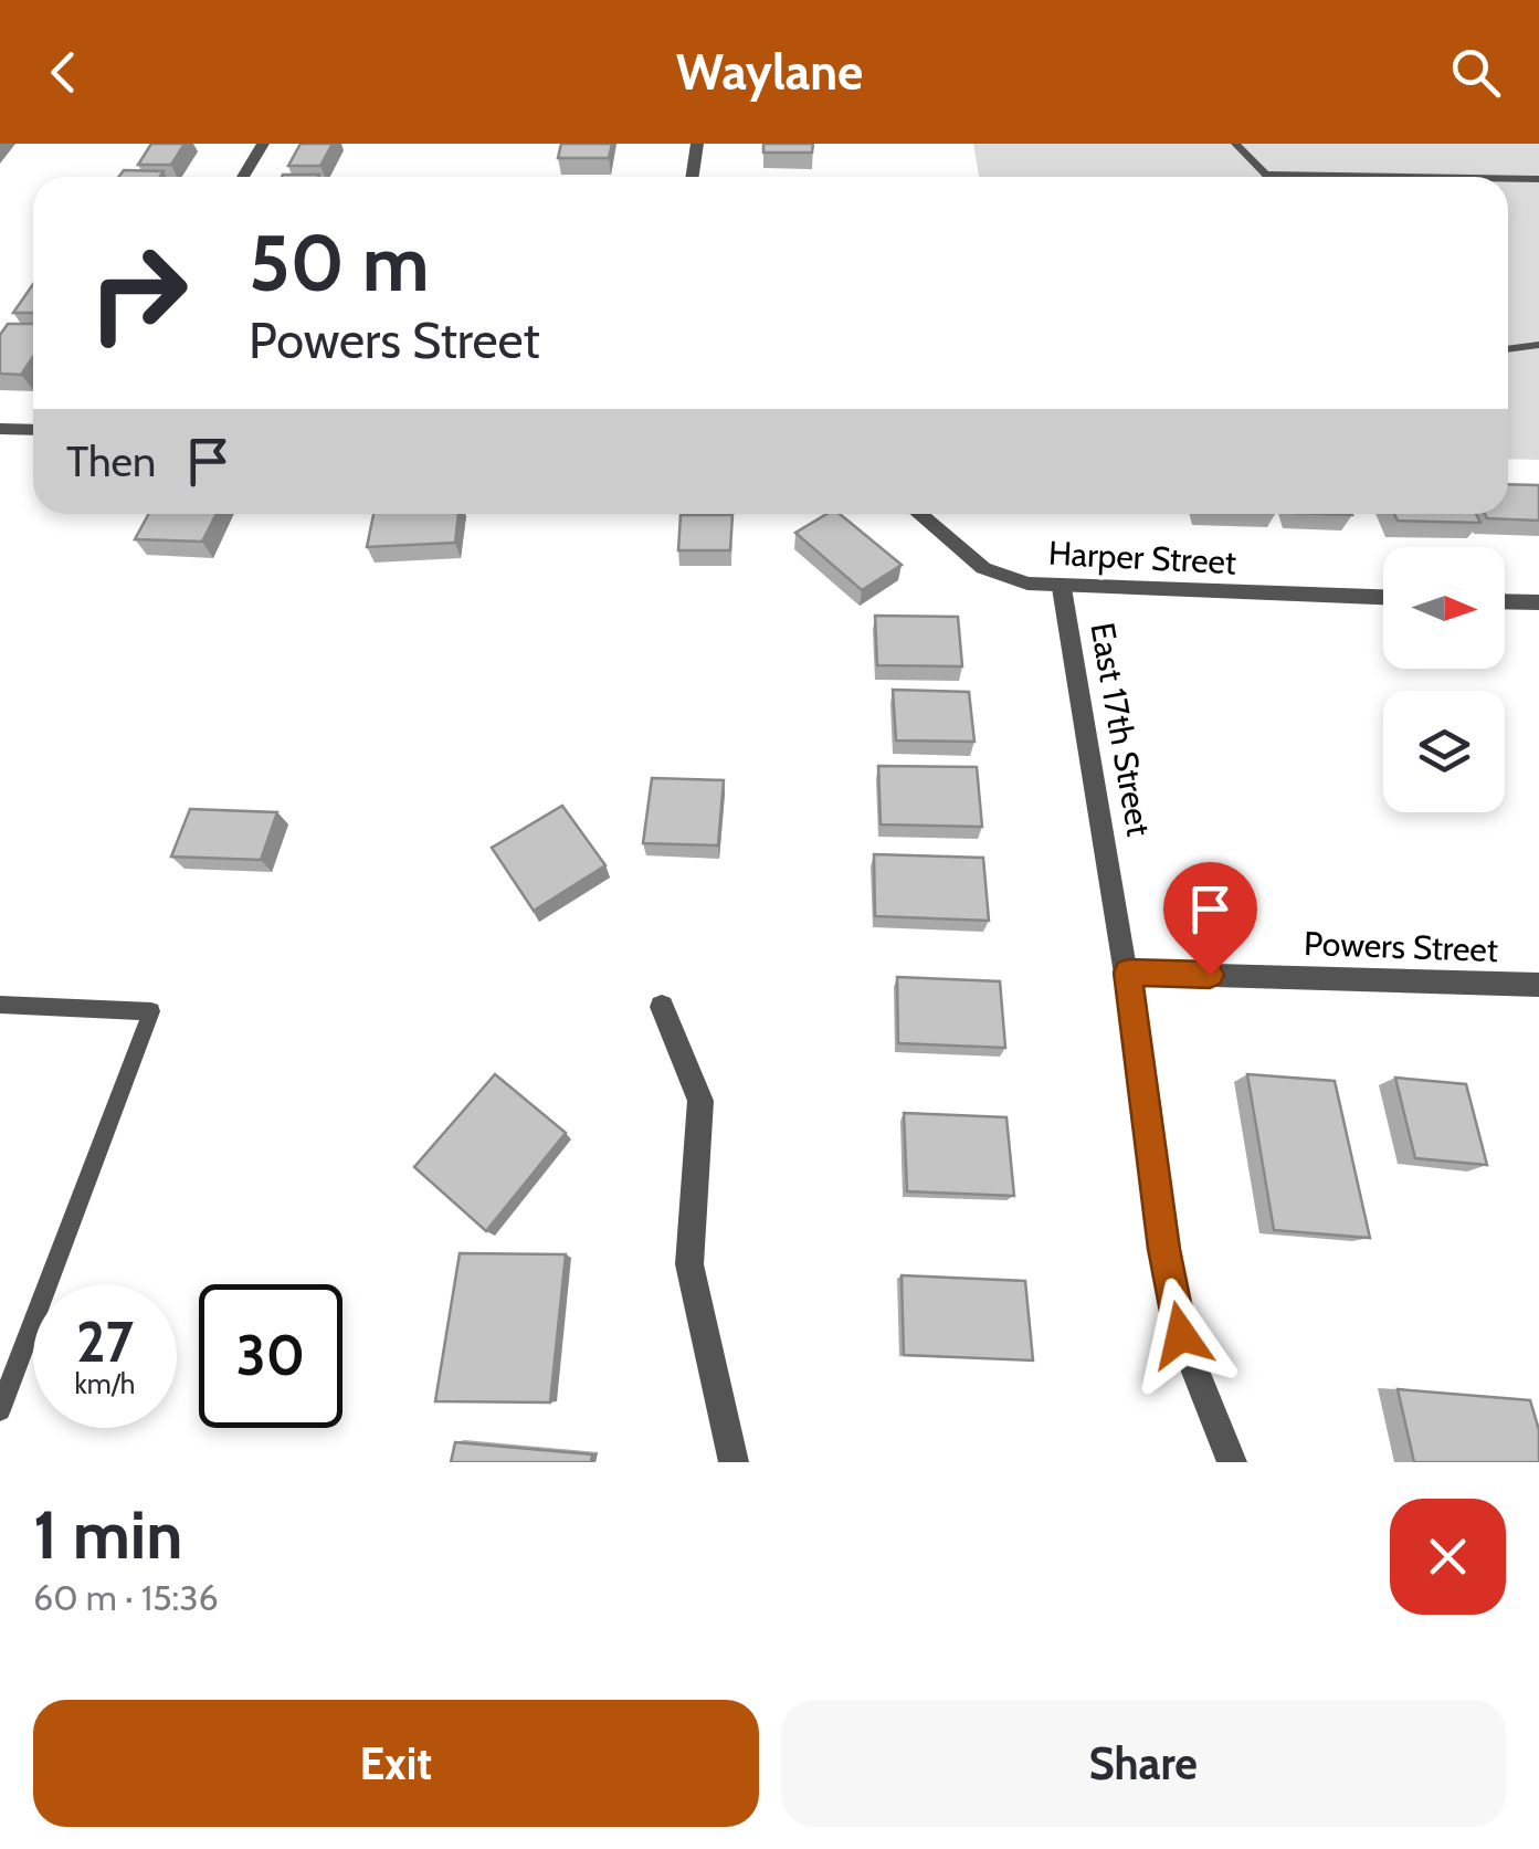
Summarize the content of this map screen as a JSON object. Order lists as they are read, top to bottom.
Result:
{
  "streets": {
    "street": ["Harper Street", "East 17th Street", "Powers Street"]
  },
  "crossings": [
    ["Harper Street", "East 17th Street"],
    ["East 17th Street", "Powers Street"]
  ],
  "north": "right",
  "page": {
    "header": "Waylane",
    "turn": ["50 m", "Powers Street"],
    "then": "Then",
    "speed": "27 km/h",
    "limit": "30",
    "heading": ["1 min", "60 m · 15:36"],
    "buttons": ["Exit", "Share"]
  }
}
